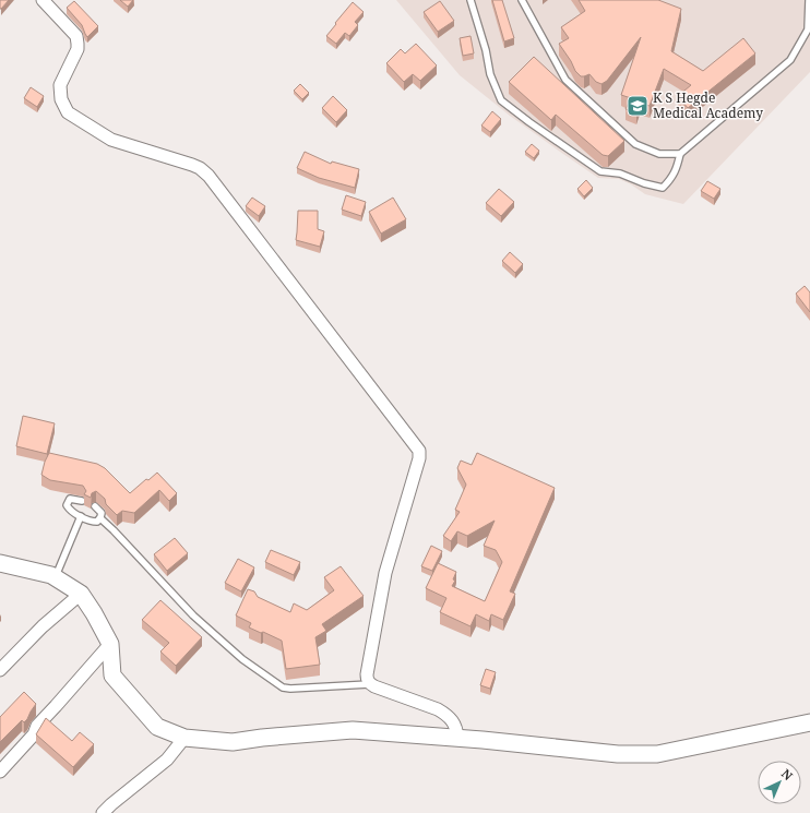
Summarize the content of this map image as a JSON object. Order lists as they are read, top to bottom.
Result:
{
  "places": {
    "school or university": ["K S Hegde Medical Academy"]
  },
  "north": "top right"
}
